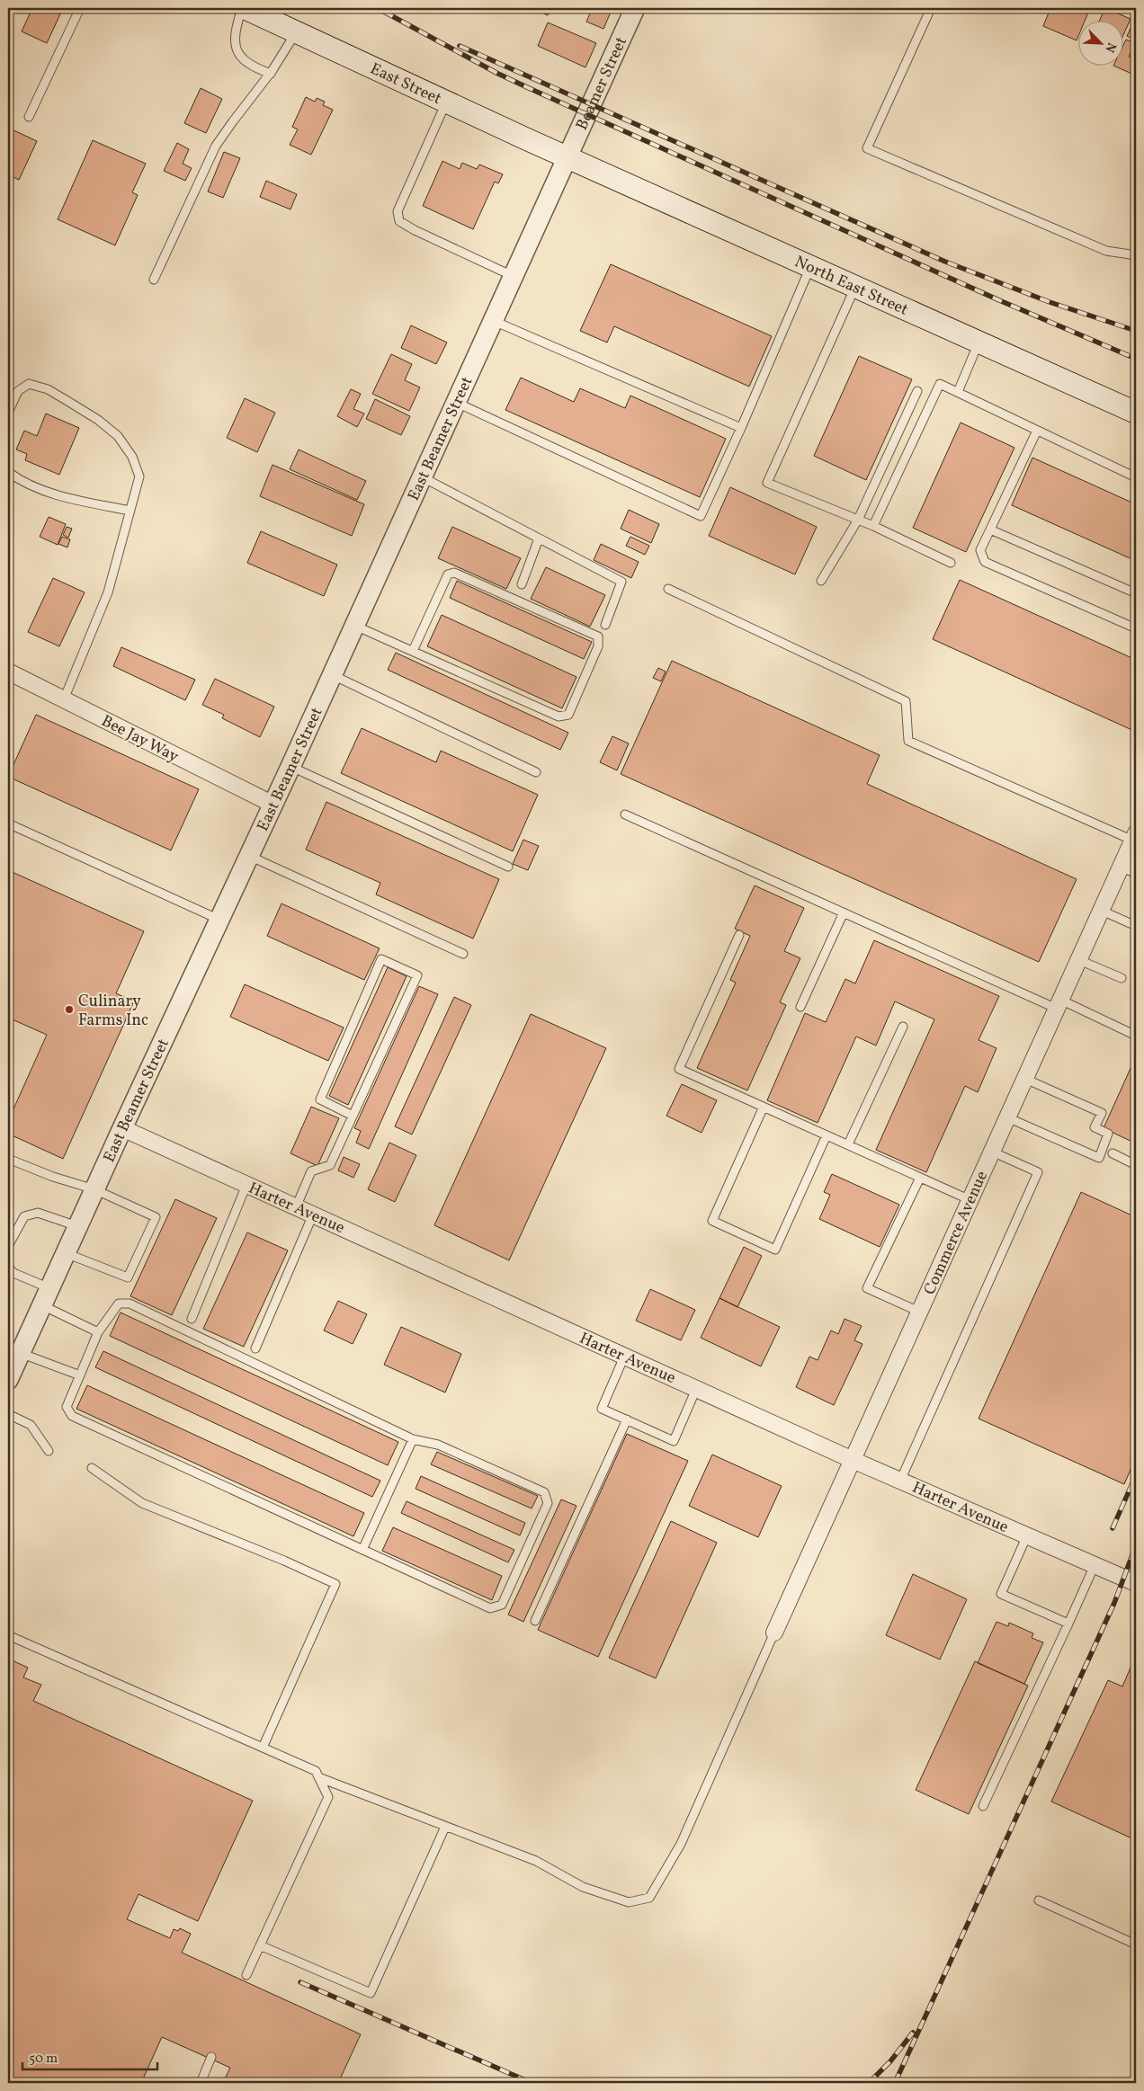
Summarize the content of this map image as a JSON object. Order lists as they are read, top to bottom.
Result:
{
  "streets": {
    "main road": ["East Street", "North East Street"],
    "street": [
      "Beamer Street",
      "East Beamer Street",
      "Bee Jay Way",
      "Harter Avenue",
      "Commerce Avenue"
    ]
  },
  "crossings": [
    ["East Street", "Beamer Street"],
    ["East Street", "North East Street"],
    ["East Street", "East Beamer Street"],
    ["Beamer Street", "North East Street"],
    ["Beamer Street", "East Beamer Street"],
    ["North East Street", "East Beamer Street"],
    ["East Beamer Street", "Bee Jay Way"],
    ["East Beamer Street", "Harter Avenue"],
    ["Harter Avenue", "Commerce Avenue"]
  ],
  "places": ["Culinary Farms Inc"],
  "scale_bar": "50 m",
  "north": "bottom right"
}
